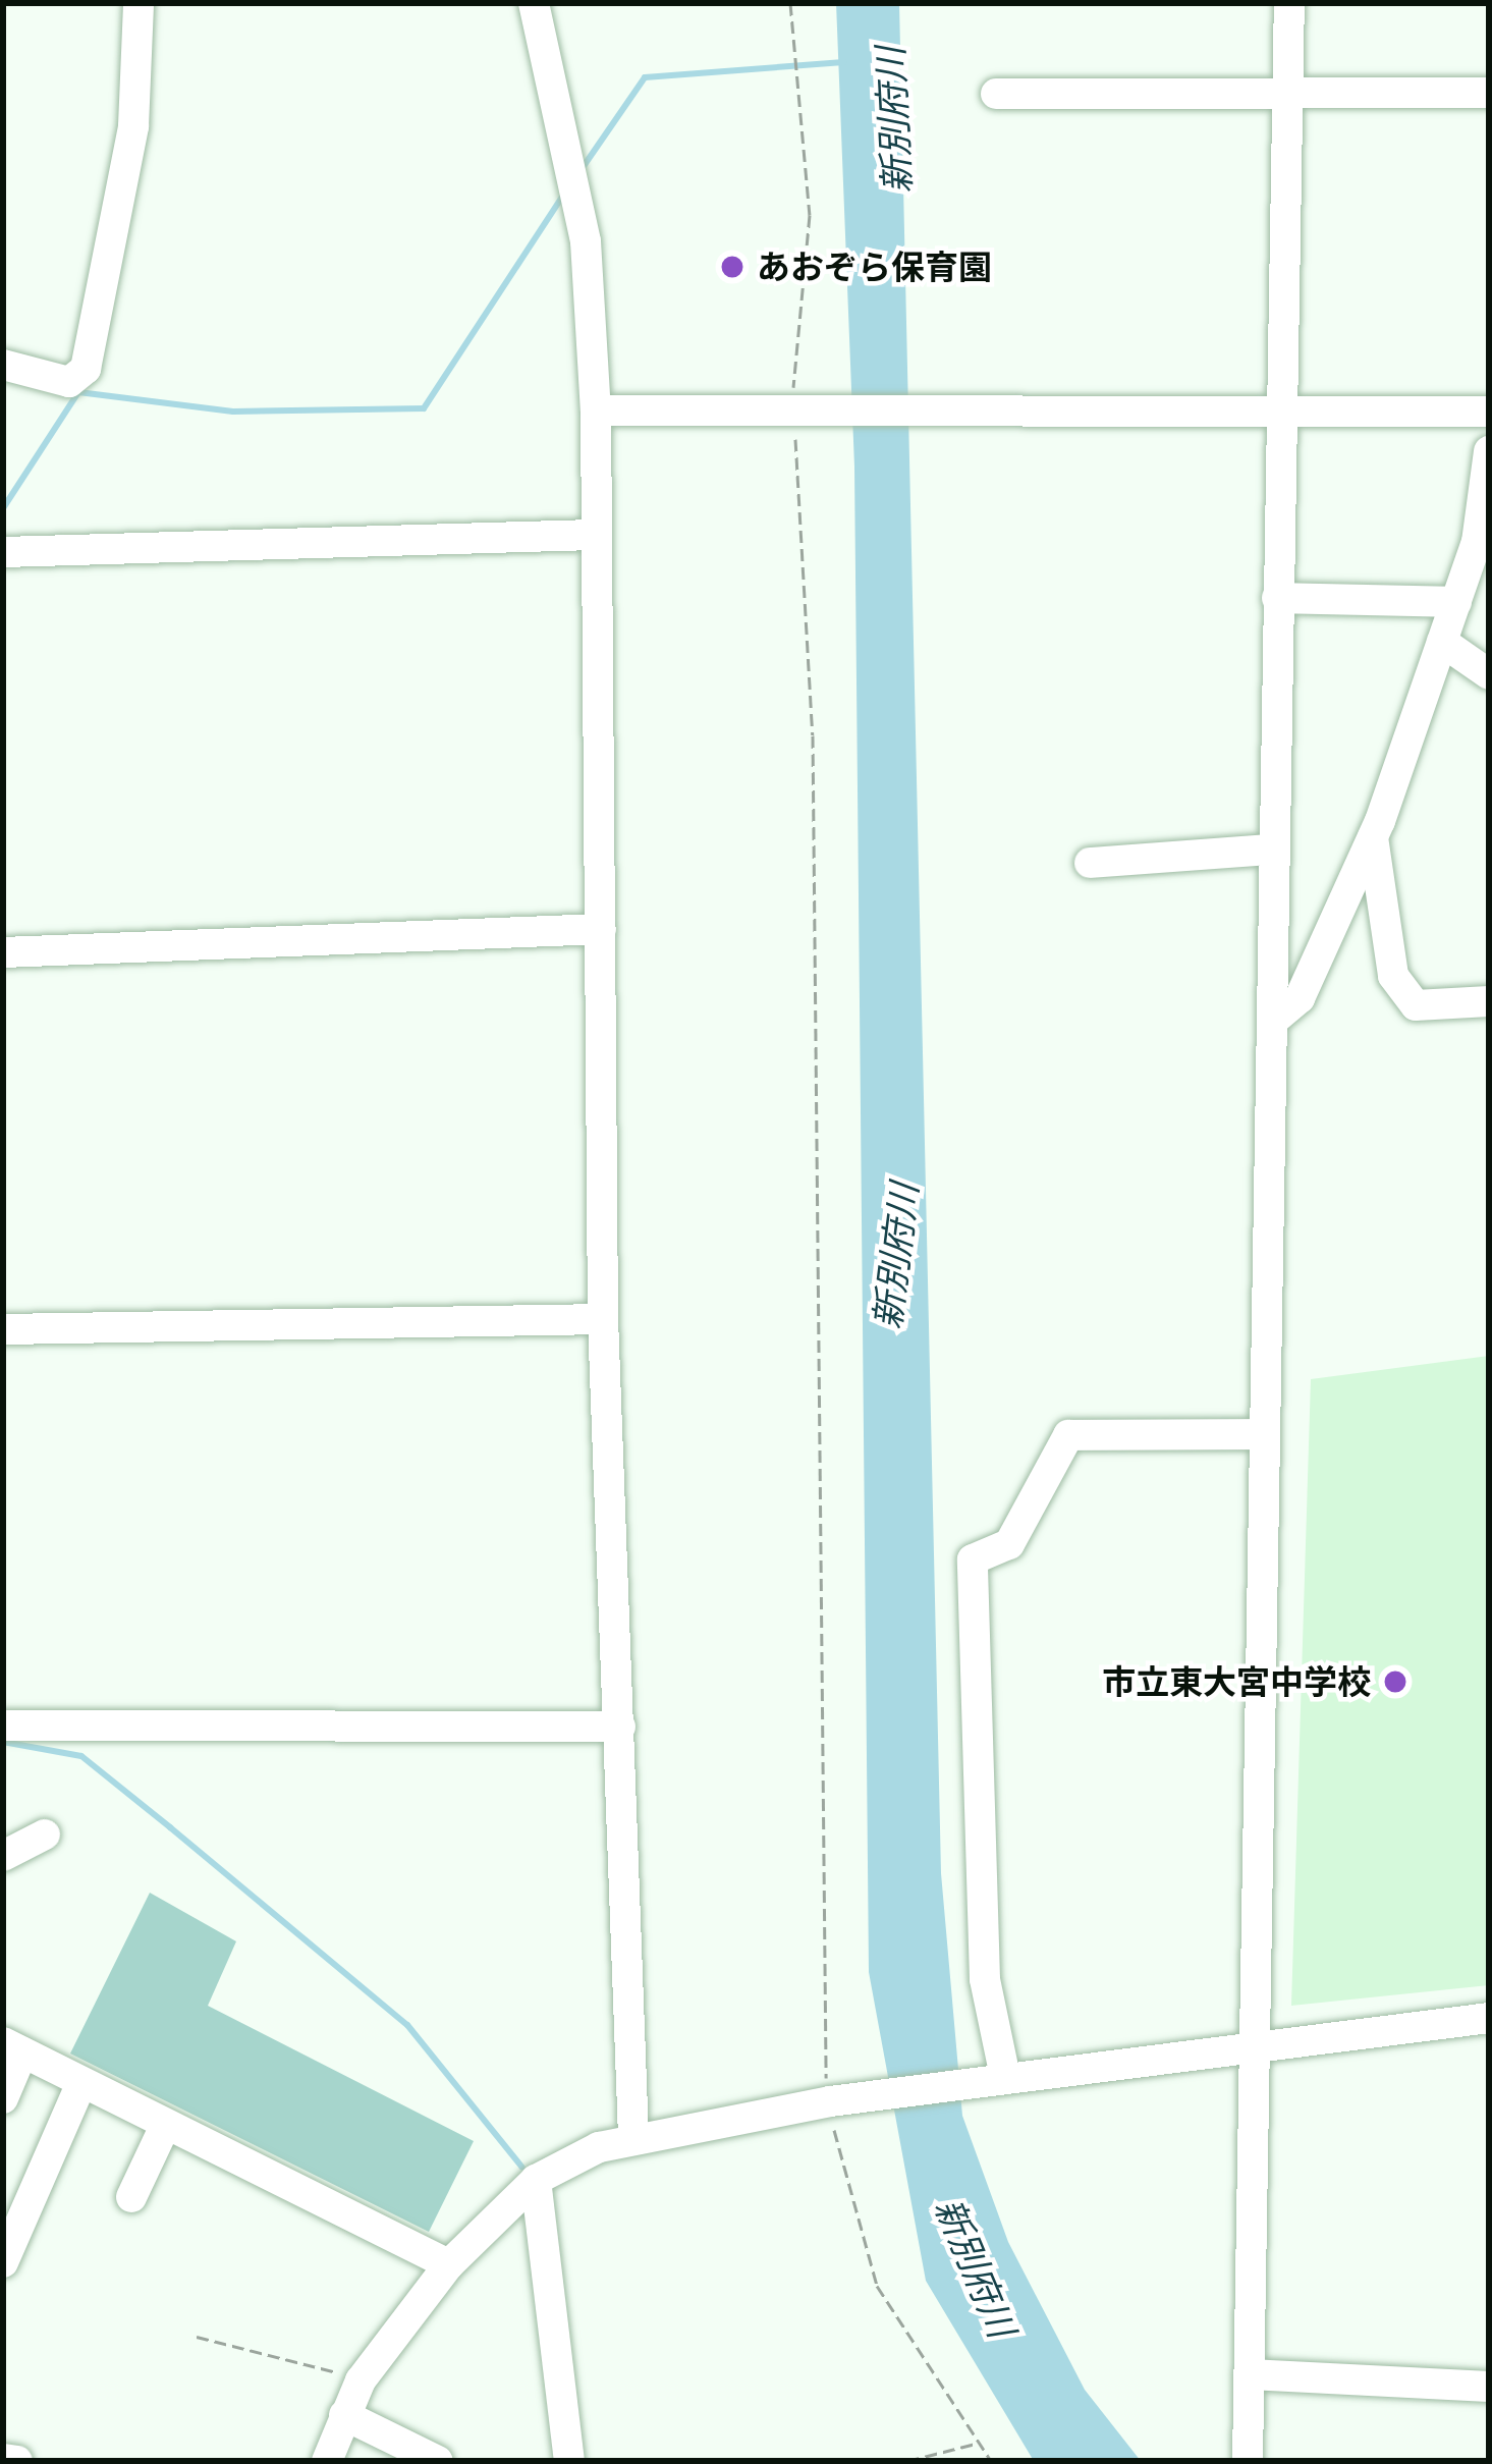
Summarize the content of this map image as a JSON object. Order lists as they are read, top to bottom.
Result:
{
  "water": ["新別府川"],
  "places": ["あおぞら保育園", "市立東大宮中学校"]
}
